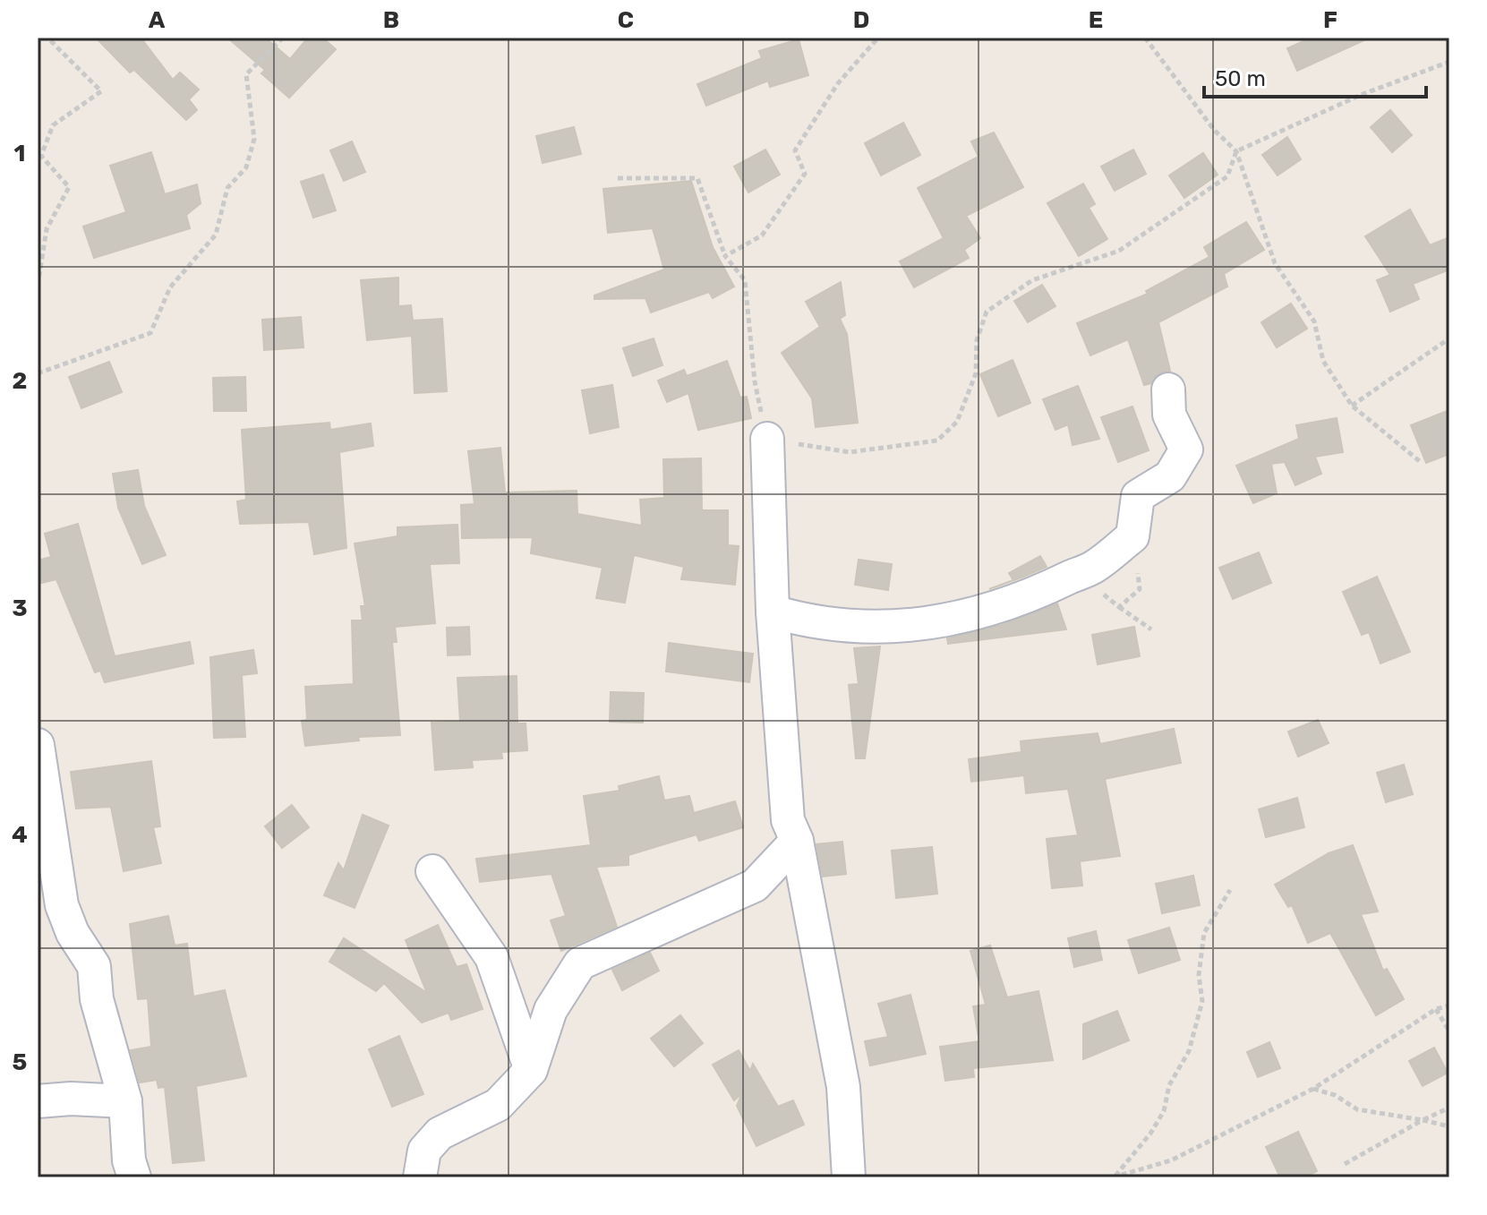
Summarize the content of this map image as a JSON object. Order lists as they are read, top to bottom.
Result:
{
  "scale_bar": "50 m",
  "grid": {
    "columns": [
      "A",
      "B",
      "C",
      "D",
      "E",
      "F"
    ],
    "rows": [
      "1",
      "2",
      "3",
      "4",
      "5"
    ]
  }
}
